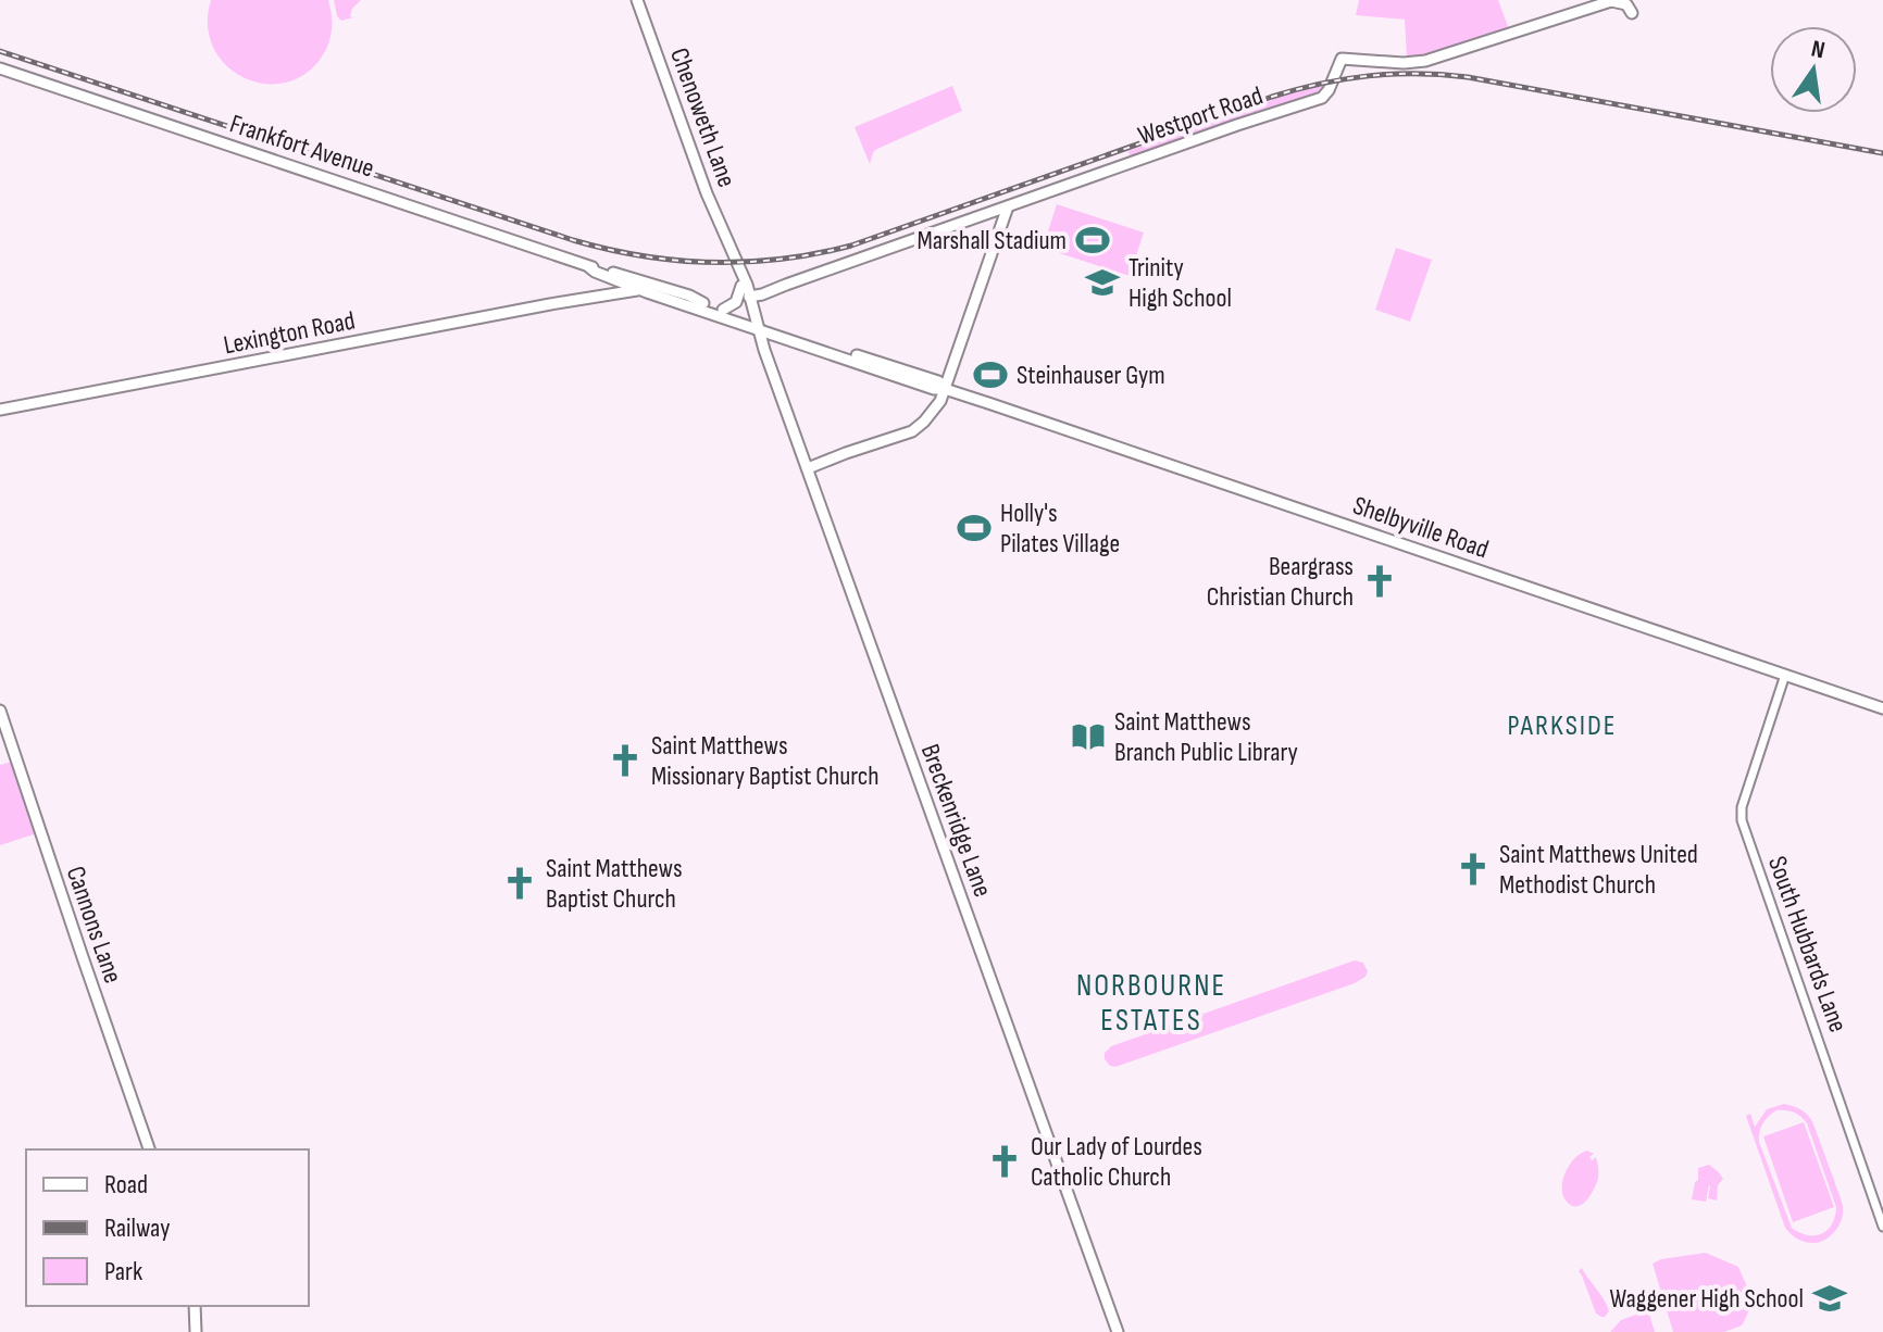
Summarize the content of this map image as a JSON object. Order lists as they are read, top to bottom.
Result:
{
  "streets": {
    "main road": [
      "Westport Road",
      "Chenoweth Lane",
      "Frankfort Avenue",
      "Lexington Road",
      "Shelbyville Road",
      "Breckenridge Lane",
      "Cannons Lane"
    ],
    "street": ["South Hubbards Lane"]
  },
  "crossings": [
    ["Westport Road", "Chenoweth Lane"],
    ["Chenoweth Lane", "Shelbyville Road"],
    ["Chenoweth Lane", "Breckenridge Lane"],
    ["Frankfort Avenue", "Lexington Road"],
    ["Frankfort Avenue", "Shelbyville Road"],
    ["Lexington Road", "Shelbyville Road"],
    ["Shelbyville Road", "Breckenridge Lane"],
    ["Shelbyville Road", "South Hubbards Lane"]
  ],
  "districts": ["PARKSIDE", "NORBOURNE ESTATES"],
  "places": {
    "sports": ["Marshall Stadium", "Steinhauser Gym", "Holly's Pilates Village"],
    "school or university": ["Trinity High School", "Waggener High School"],
    "church": [
      "Beargrass Christian Church",
      "Saint Matthews Missionary Baptist Church",
      "Saint Matthews United Methodist Church",
      "Saint Matthews Baptist Church",
      "Our Lady of Lourdes Catholic Church"
    ],
    "library": ["Saint Matthews Branch Public Library"]
  },
  "legend": ["Road", "Railway", "Park"],
  "north": "top"
}
